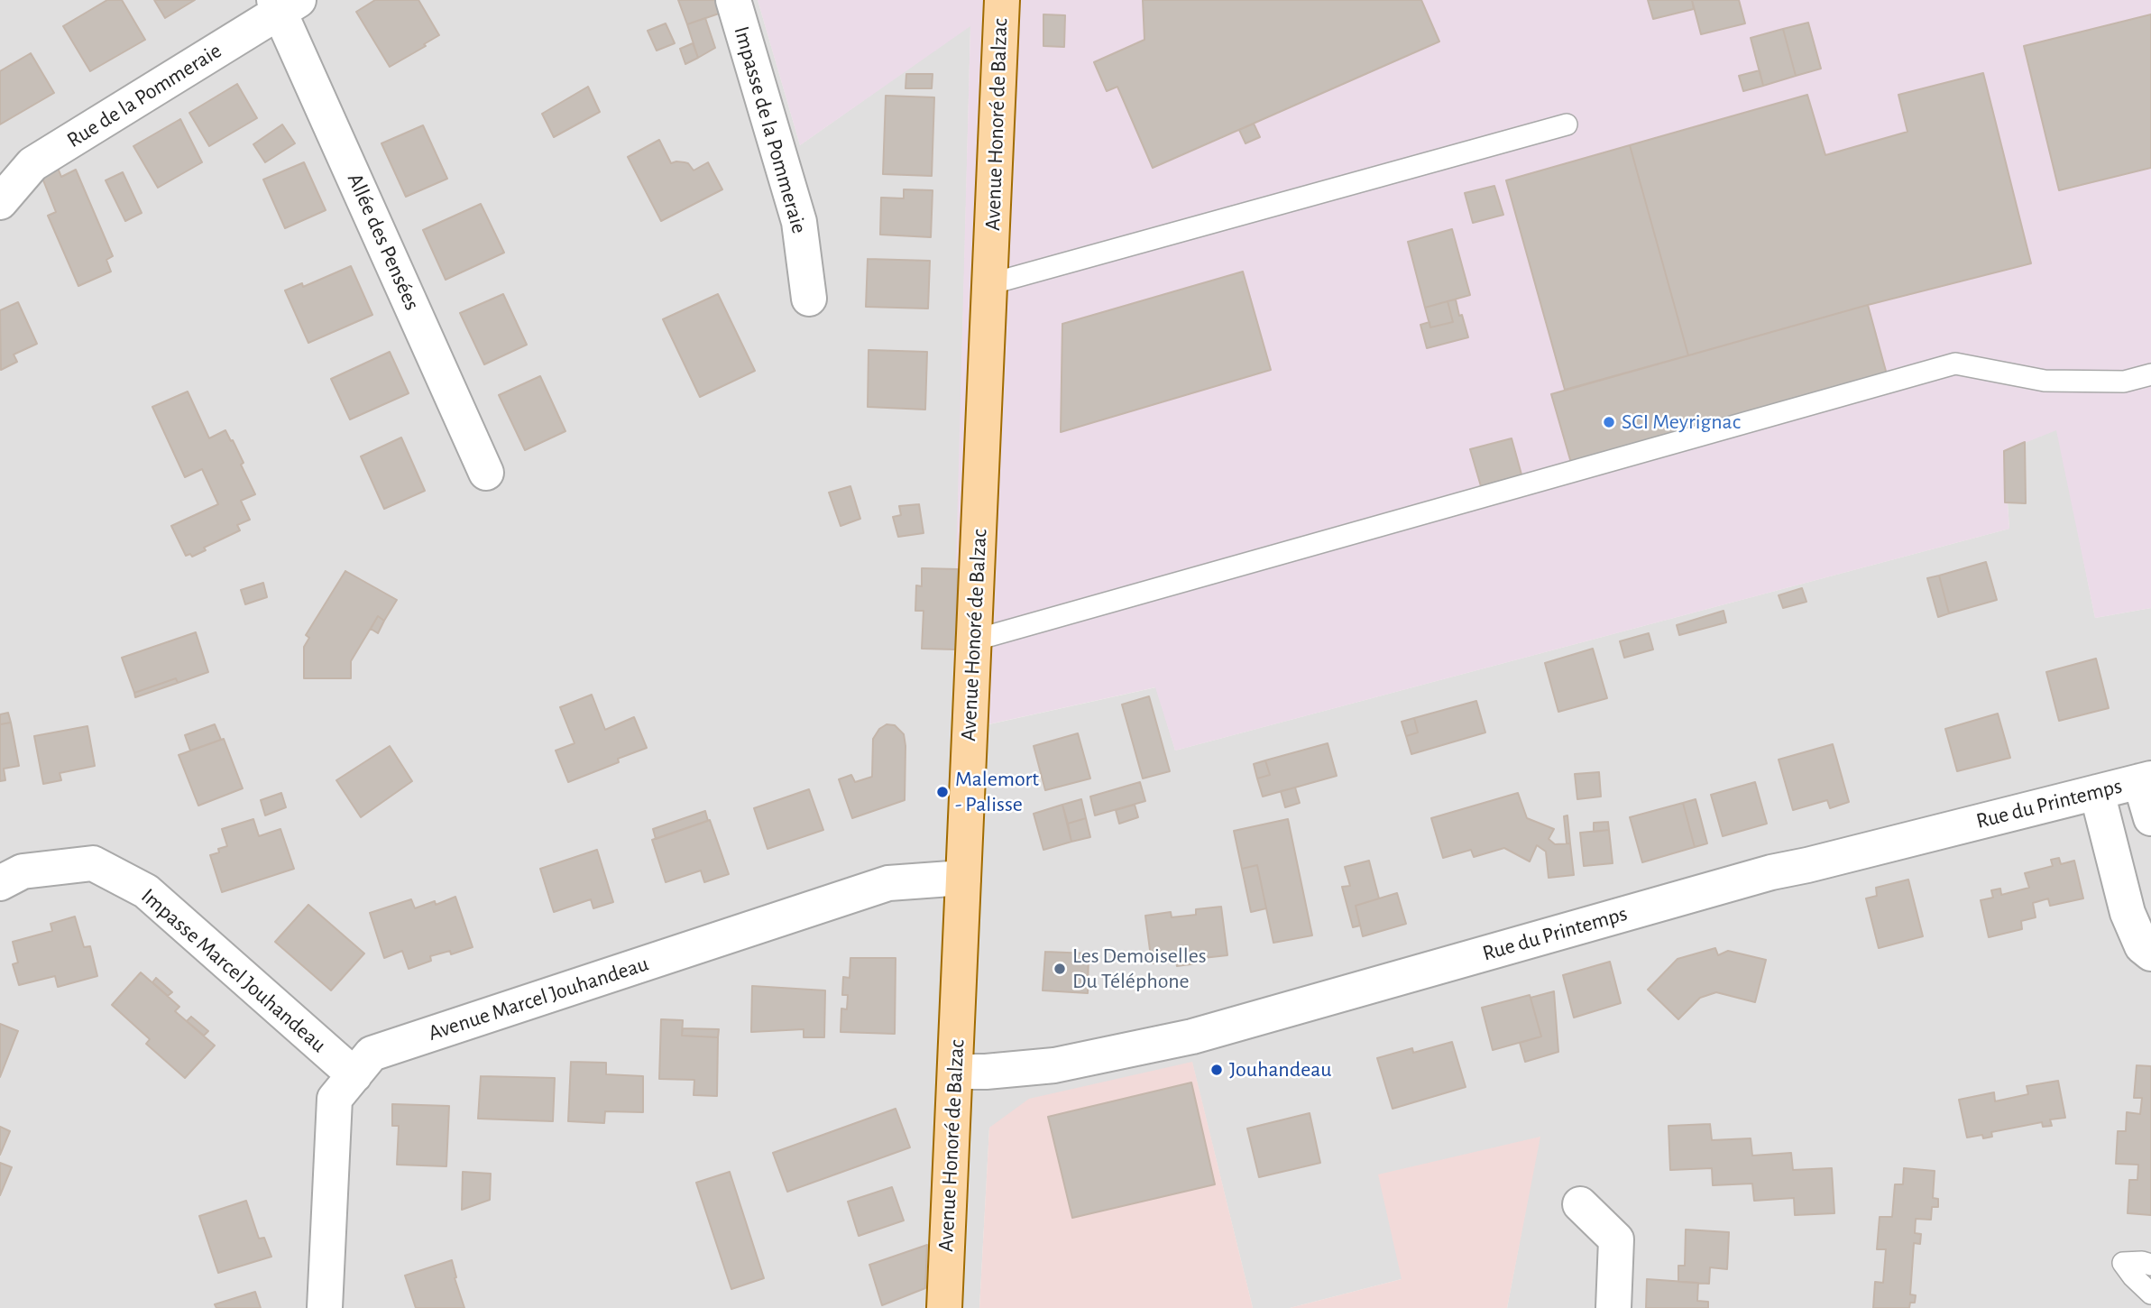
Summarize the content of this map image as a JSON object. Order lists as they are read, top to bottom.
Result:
{
  "streets": {
    "main road": ["Avenue Honoré de Balzac"],
    "street": [
      "Rue de la Pommeraie",
      "Impasse de la Pommeraie",
      "Allée des Pensées",
      "Rue du Printemps",
      "Impasse Marcel Jouhandeau",
      "Avenue Marcel Jouhandeau"
    ]
  },
  "crossings": [
    ["Rue de la Pommeraie", "Allée des Pensées"],
    ["Avenue Honoré de Balzac", "Rue du Printemps"],
    ["Avenue Honoré de Balzac", "Avenue Marcel Jouhandeau"],
    ["Impasse Marcel Jouhandeau", "Avenue Marcel Jouhandeau"]
  ],
  "places": [
    "SCI Meyrignac",
    "Malemort - Palisse",
    "Les Demoiselles Du Téléphone",
    "Jouhandeau"
  ]
}
